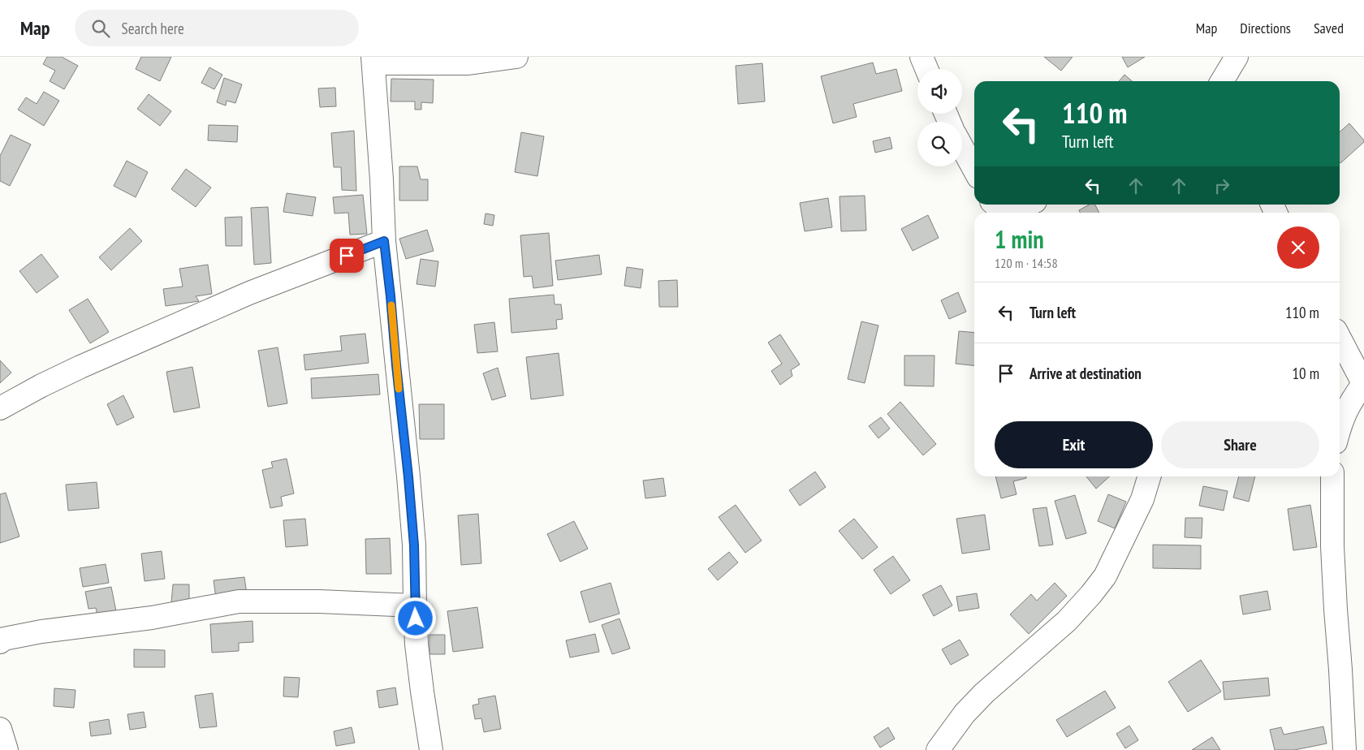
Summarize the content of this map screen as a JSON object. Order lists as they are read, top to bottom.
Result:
{
  "page": {
    "header": "Map",
    "search": "Search here",
    "nav": ["Map", "Directions", "Saved"],
    "turn": ["110 m", "Turn left"],
    "heading": ["1 min", "120 m · 14:58"],
    "list": [
      {
        "name": "Turn left",
        "value": "110 m"
      },
      {
        "name": "Arrive at destination",
        "value": "10 m"
      }
    ],
    "buttons": ["Exit", "Share"]
  }
}
